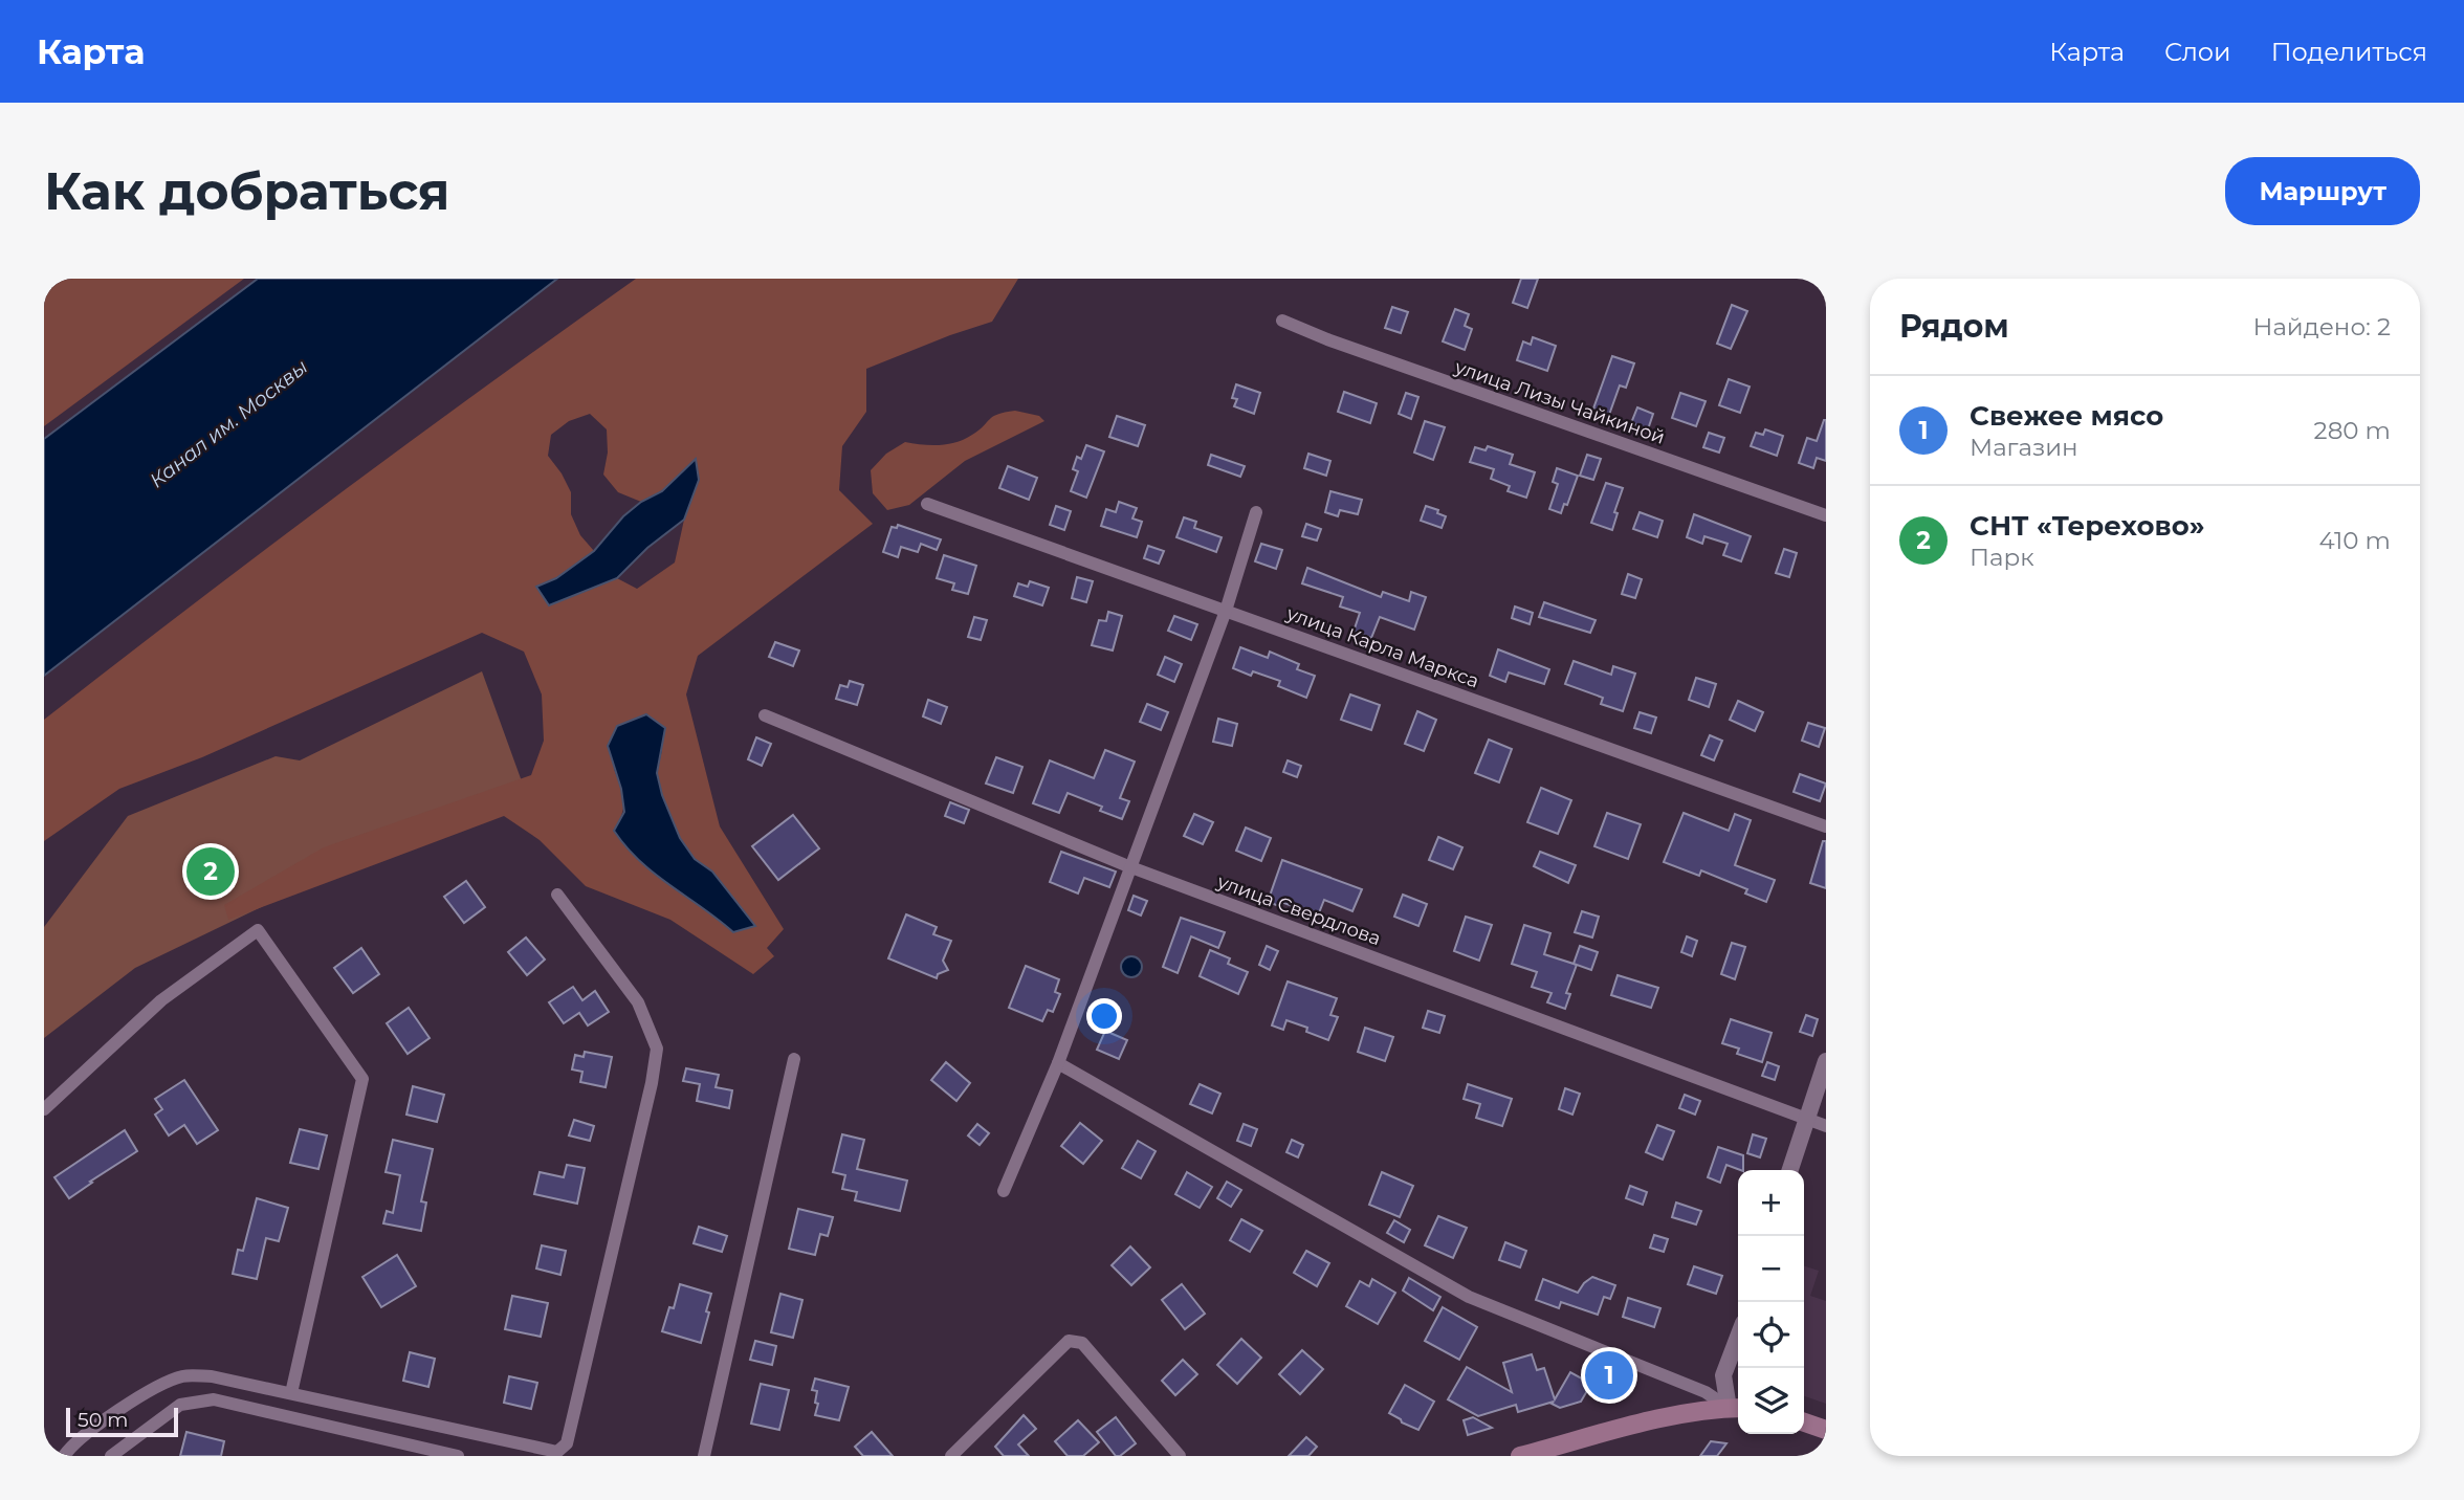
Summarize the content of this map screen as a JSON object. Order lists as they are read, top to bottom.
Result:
{
  "streets": {
    "street": ["улица Лизы Чайкиной", "улица Карла Маркса", "улица Свердлова"]
  },
  "water": ["Канал им. Москвы"],
  "scale_bar": "50 m",
  "page": {
    "header": "Карта",
    "nav": ["Карта", "Слои", "Поделиться"],
    "buttons": "Маршрут",
    "title": "Как добраться",
    "heading": ["Рядом", "Найдено: 2"],
    "list": [
      {
        "mark": "1",
        "name": "Свежее мясо",
        "note": "Магазин",
        "value": "280 m"
      },
      {
        "mark": "2",
        "name": "СНТ «Терехово»",
        "note": "Парк",
        "value": "410 m"
      }
    ],
    "pins": ["2", "1"],
    "map_buttons": ["+", "−"],
    "scale": "50 m"
  }
}
